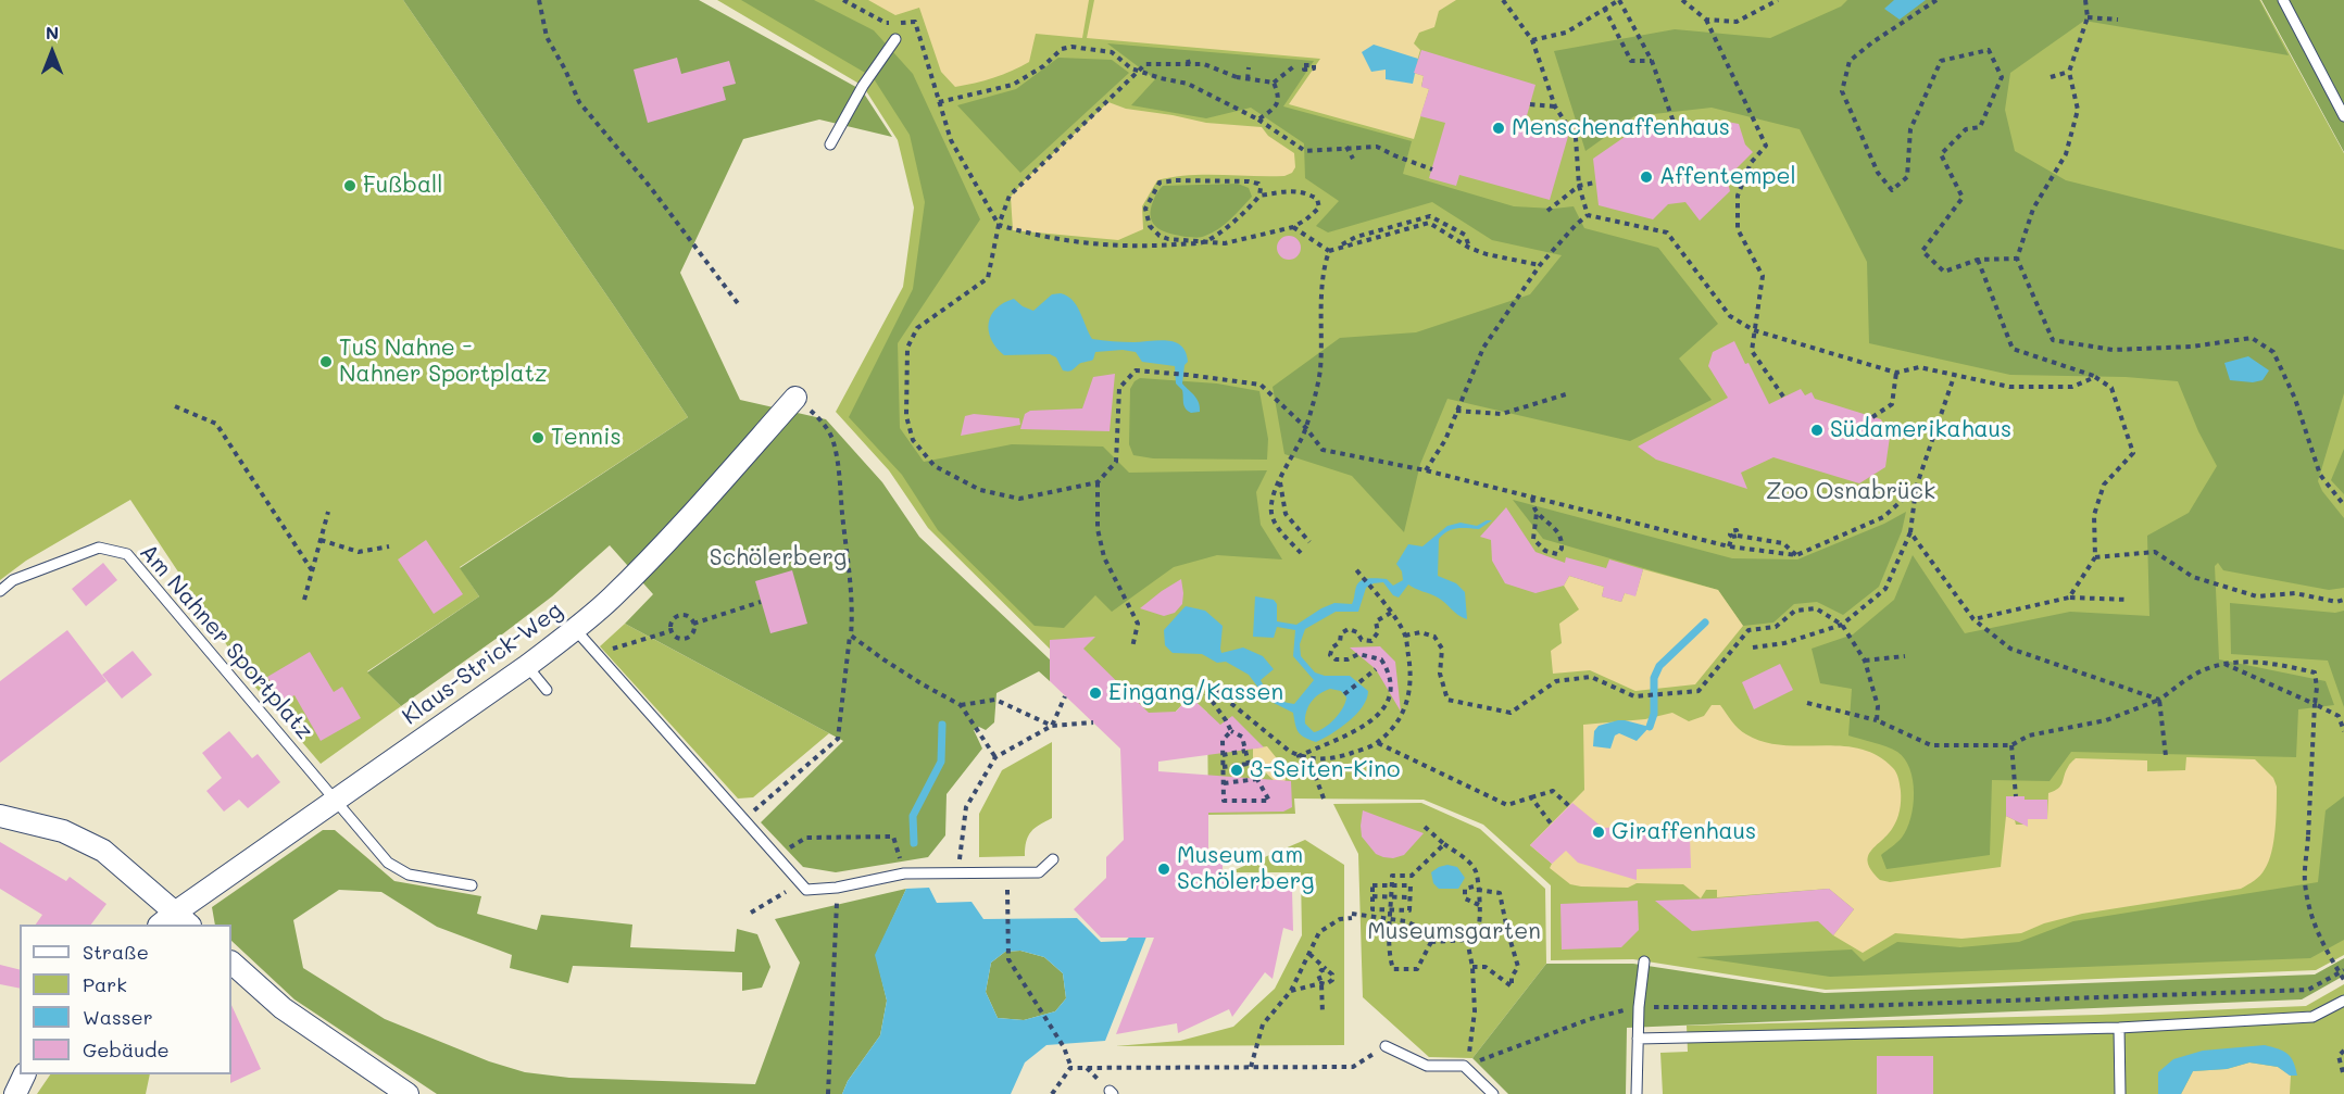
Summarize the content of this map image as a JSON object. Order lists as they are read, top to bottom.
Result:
{
  "streets": {
    "street": ["Klaus-Strick-Weg"],
    "lane": ["Am Nahner Sportplatz"]
  },
  "crossings": [
    ["Am Nahner Sportplatz", "Klaus-Strick-Weg"]
  ],
  "parks": ["Zoo Osnabrück", "Schölerberg", "Museumsgarten"],
  "places": [
    "Menschenaffenhaus",
    "Affentempel",
    "Fußball",
    "TuS Nahne - Nahner Sportplatz",
    "Südamerikahaus",
    "Tennis",
    "Eingang/Kassen",
    "3-Seiten-Kino",
    "Giraffenhaus",
    "Museum am Schölerberg"
  ],
  "legend": [
    "Straße",
    "Park",
    "Wasser",
    "Gebäude"
  ],
  "north": "top"
}
